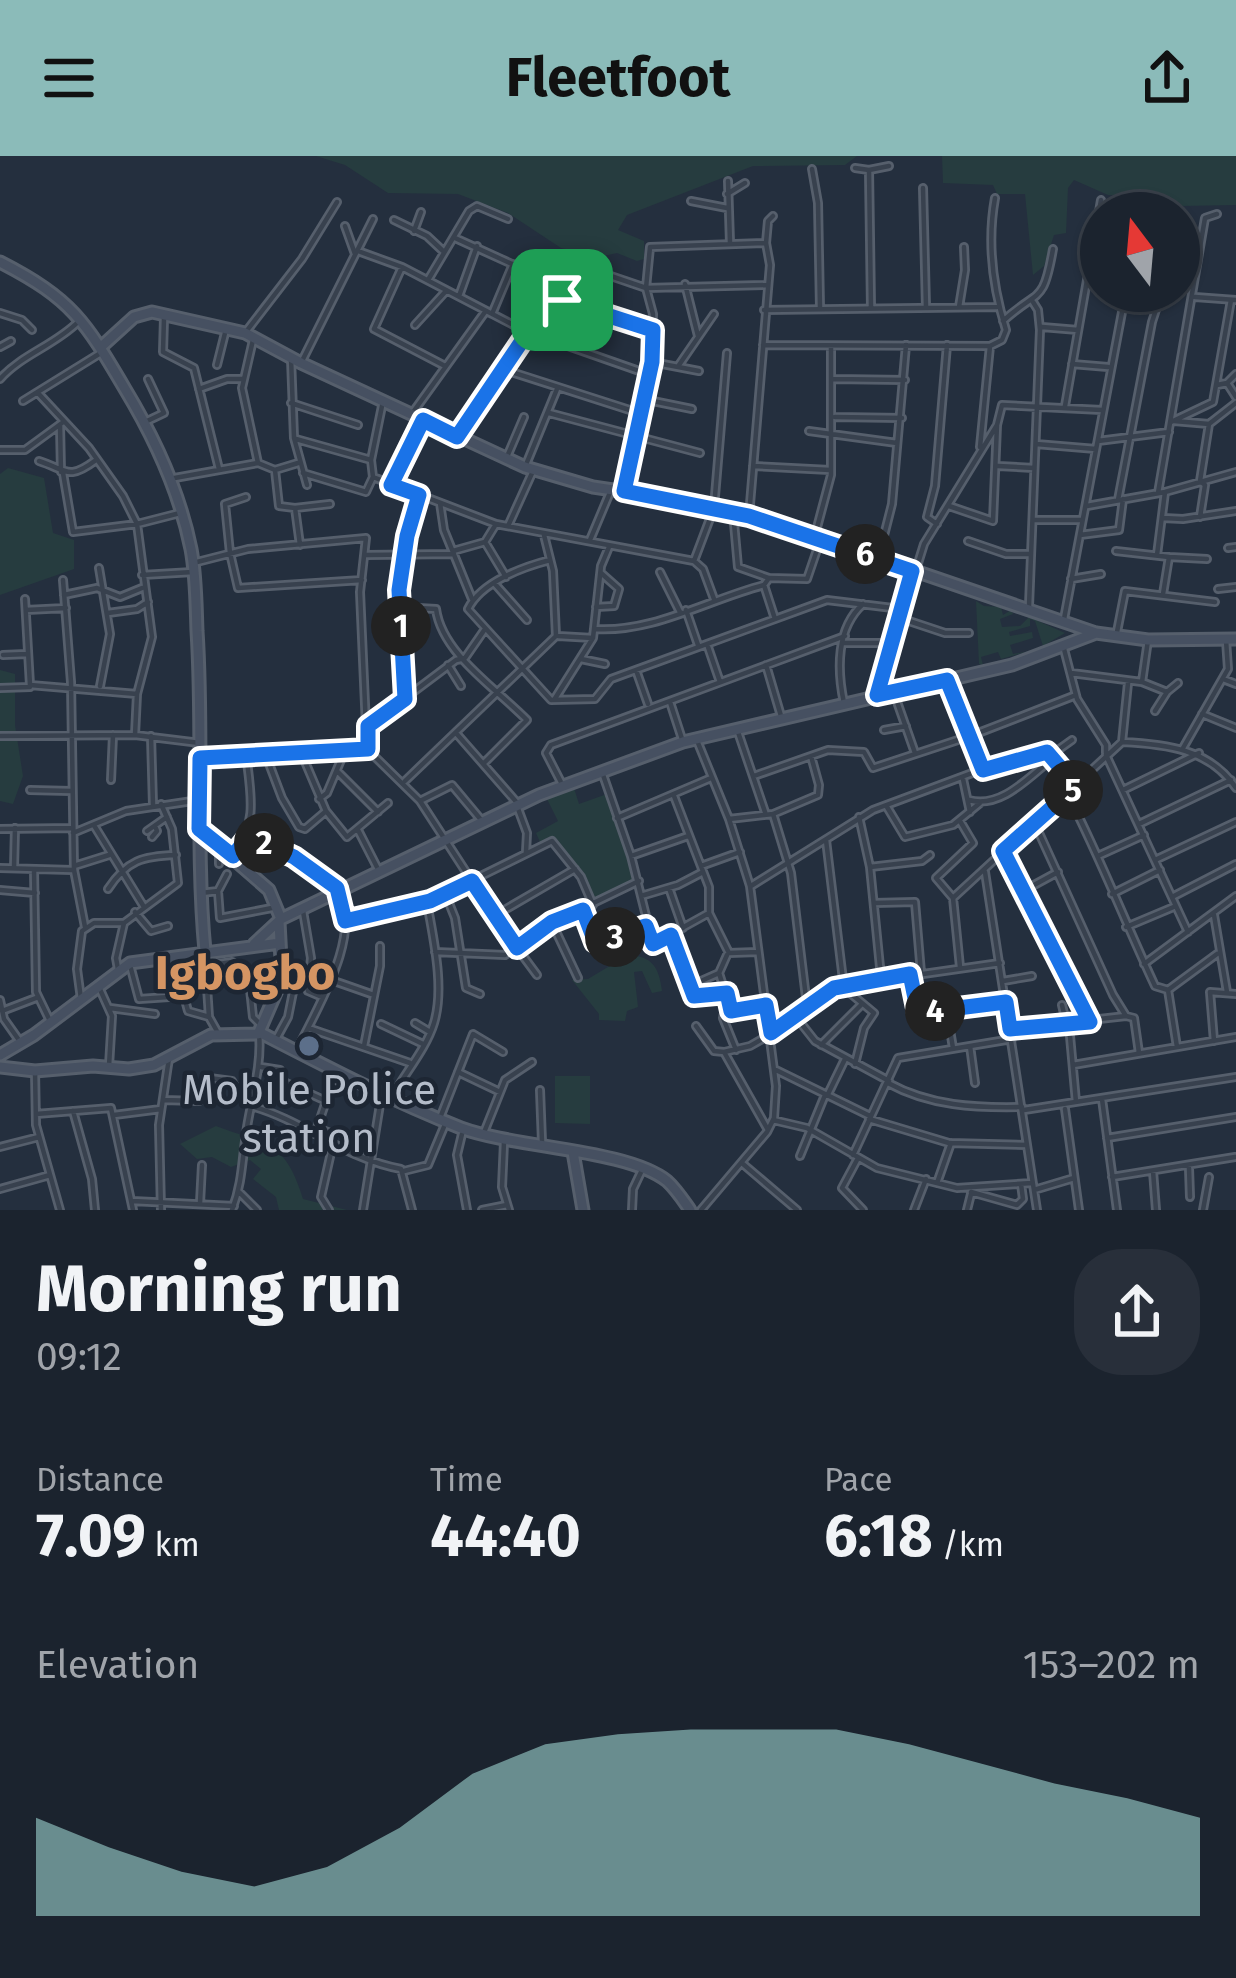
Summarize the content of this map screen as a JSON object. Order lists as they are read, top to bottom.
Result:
{
  "districts": ["Igbogbo"],
  "places": ["Mobile Police station"],
  "north": "top",
  "page": {
    "header": "Fleetfoot",
    "pins": [
      "6",
      "1",
      "5",
      "2",
      "3",
      "4"
    ],
    "heading": ["Morning run", "09:12"],
    "stats": [
      ["Distance", "7.09 km"],
      ["Time", "44:40"],
      ["Pace", "6:18 /km"]
    ],
    "chart": ["Elevation", "153–202 m"]
  }
}
